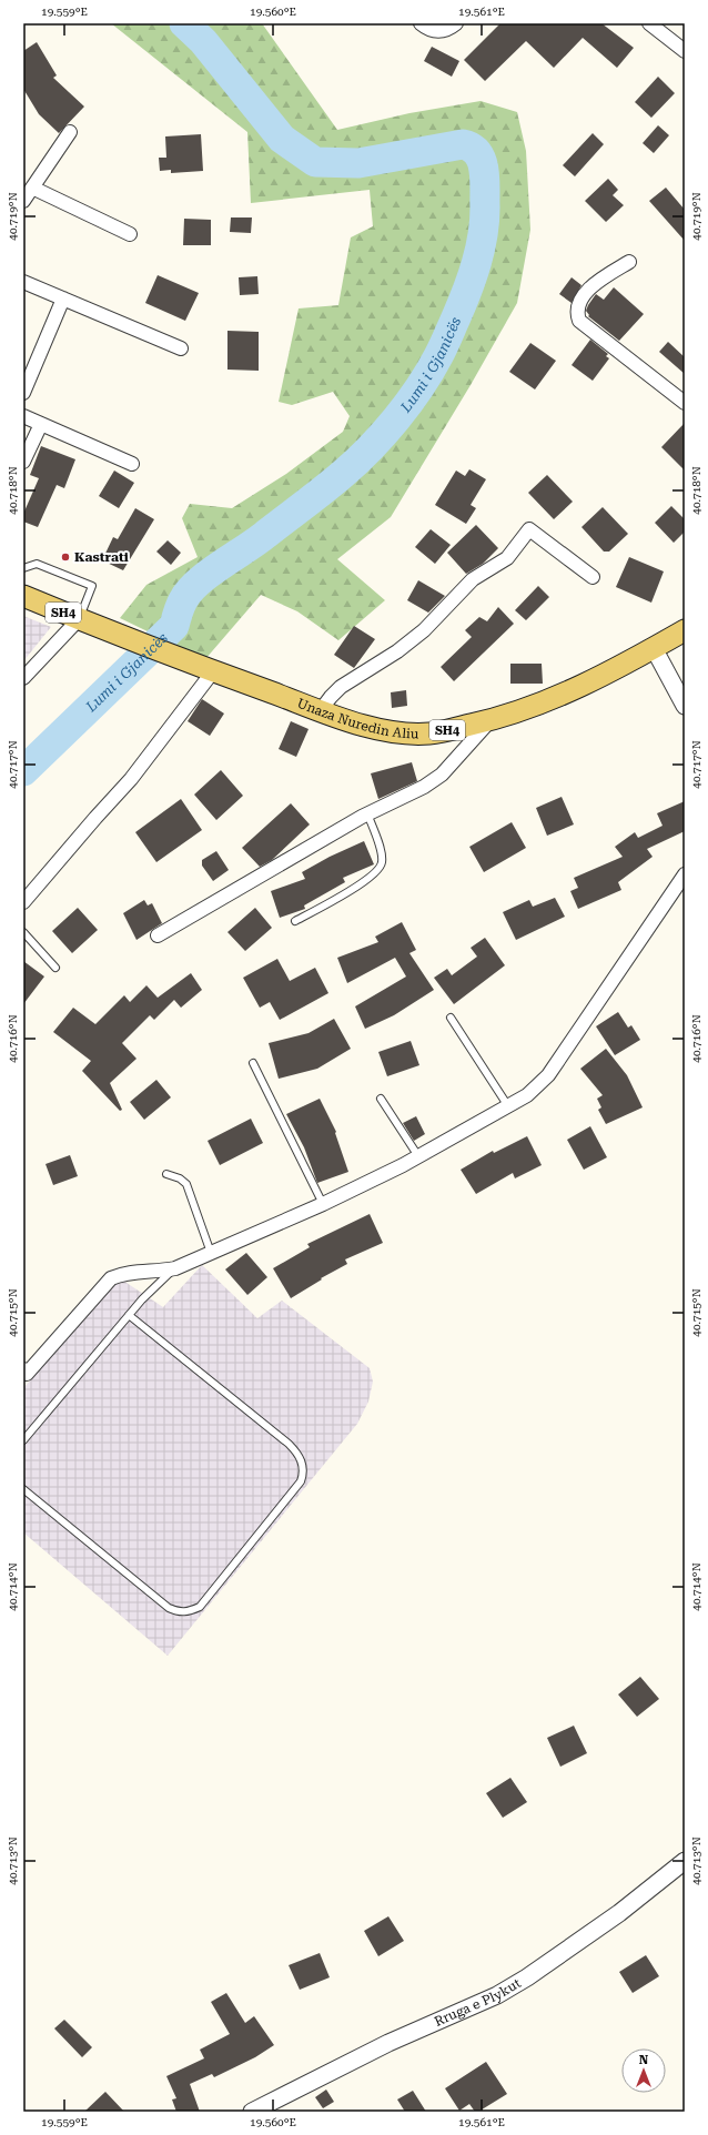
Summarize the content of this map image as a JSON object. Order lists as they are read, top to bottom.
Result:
{
  "streets": {
    "main road": ["SH4", "Unaza Nuredin Aliu"],
    "street": ["Rruga e Plykut"]
  },
  "water": ["Lumi i Gjanicës"],
  "places": ["Kastrati"],
  "north": "top",
  "coordinates": [
    "19.559°E",
    "19.560°E",
    "19.561°E",
    "40.719°N",
    "40.718°N",
    "40.717°N",
    "40.716°N",
    "40.715°N",
    "40.714°N",
    "40.713°N"
  ]
}
